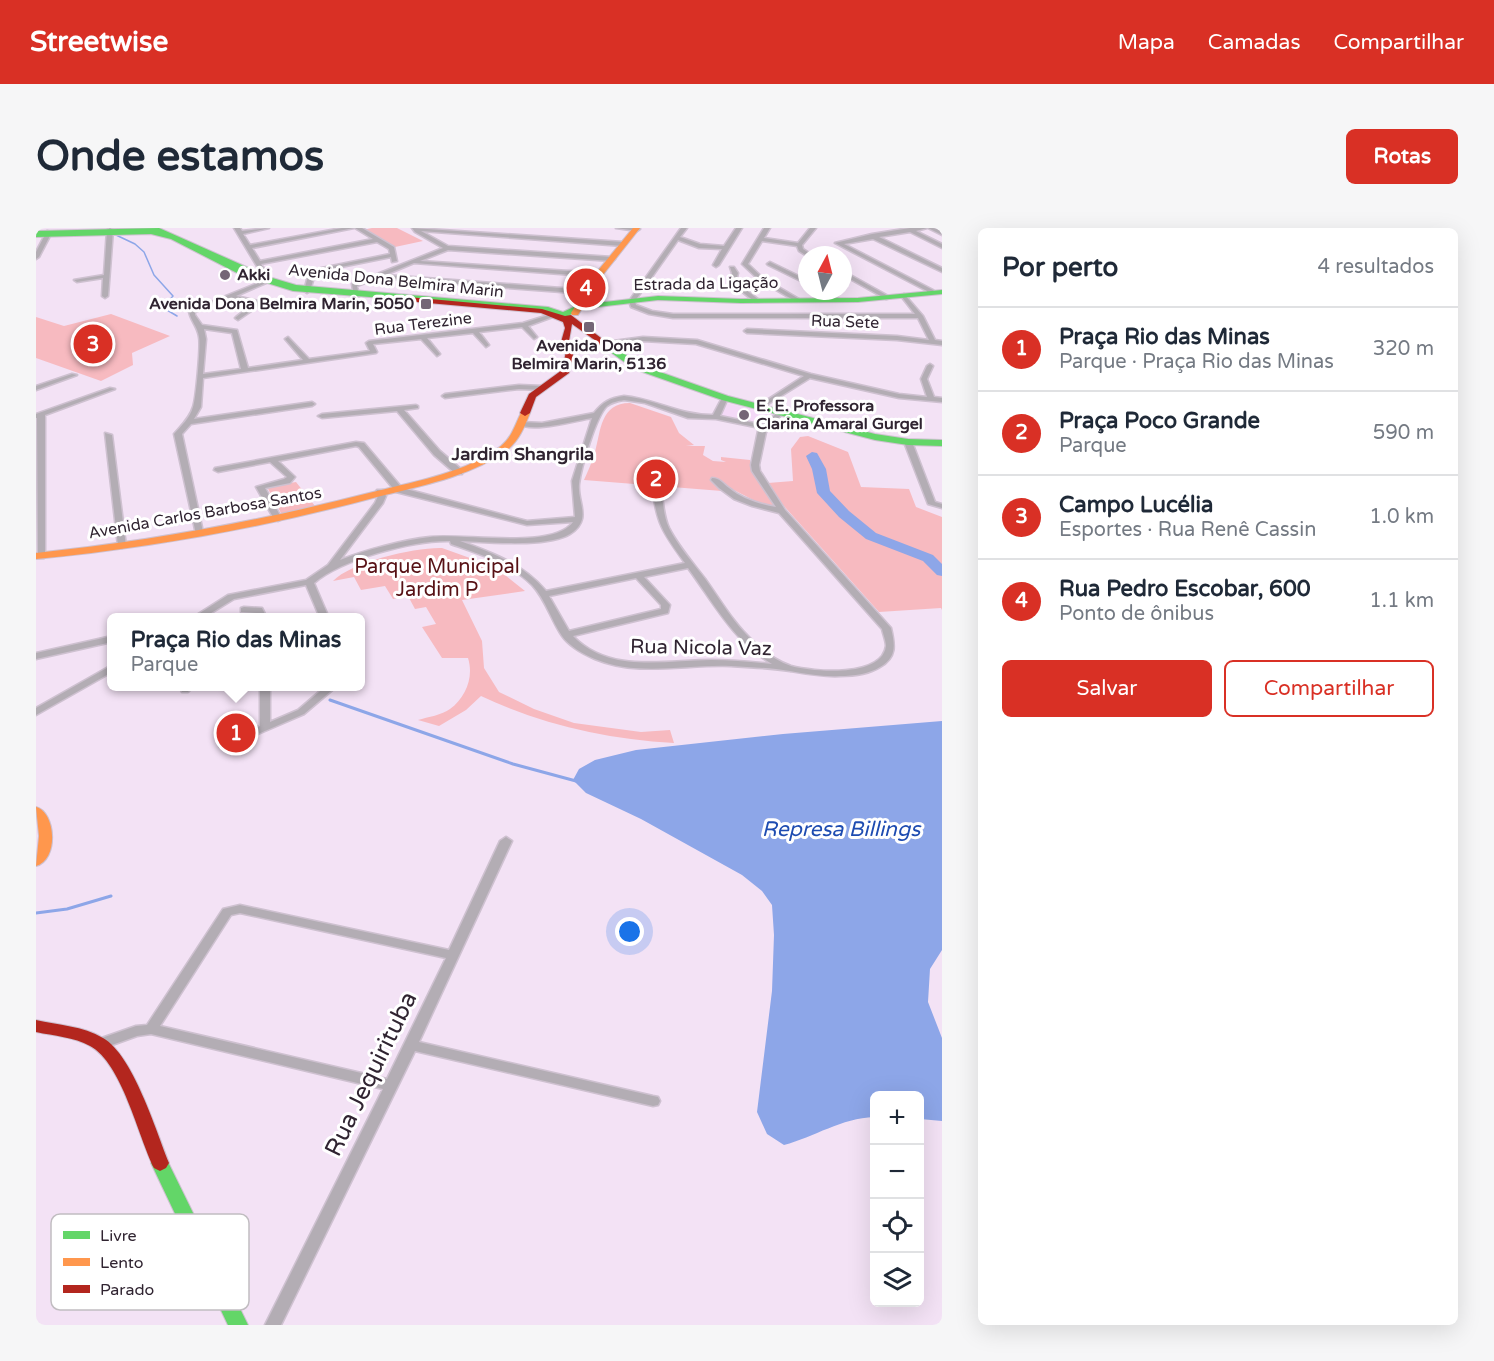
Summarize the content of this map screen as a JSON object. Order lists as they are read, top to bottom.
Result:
{
  "streets": {
    "main road": ["Avenida Dona Belmira Marin", "Estrada da Ligação", "Avenida Carlos Barbosa Santos"],
    "street": [
      "Rua Sete",
      "Rua Terezine",
      "Rua Nicola Vaz",
      "Rua Jequirituba"
    ]
  },
  "crossings": [
    ["Avenida Dona Belmira Marin", "Estrada da Ligação"],
    ["Avenida Dona Belmira Marin", "Rua Terezine"],
    ["Estrada da Ligação", "Rua Terezine"]
  ],
  "districts": ["Jardim Shangrila"],
  "water": ["Represa Billings"],
  "parks": ["Parque Municipal Jardim P"],
  "places": {
    "other": ["Akki", "E. E. Professora Clarina Amaral Gurgel"],
    "transit": ["Avenida Dona Belmira Marin, 5050", "Avenida Dona Belmira Marin, 5136"]
  },
  "legend": ["Livre", "Lento", "Parado"],
  "north": "top",
  "page": {
    "header": "Streetwise",
    "nav": ["Mapa", "Camadas", "Compartilhar"],
    "buttons": [
      "Rotas",
      ["Salvar", "Compartilhar"]
    ],
    "title": "Onde estamos",
    "heading": ["Por perto", "4 resultados"],
    "pins": [
      "4",
      "3",
      "2",
      "1"
    ],
    "list": [
      {
        "mark": "1",
        "name": "Praça Rio das Minas",
        "note": "Parque · Praça Rio das Minas",
        "value": "320 m"
      },
      {
        "mark": "2",
        "name": "Praça Poco Grande",
        "note": "Parque",
        "value": "590 m"
      },
      {
        "mark": "3",
        "name": "Campo Lucélia",
        "note": "Esportes · Rua Renê Cassin",
        "value": "1.0 km"
      },
      {
        "mark": "4",
        "name": "Rua Pedro Escobar, 600",
        "note": "Ponto de ônibus",
        "value": "1.1 km"
      }
    ],
    "popup": ["Praça Rio das Minas", "Parque"],
    "map_buttons": ["+", "−"]
  }
}
